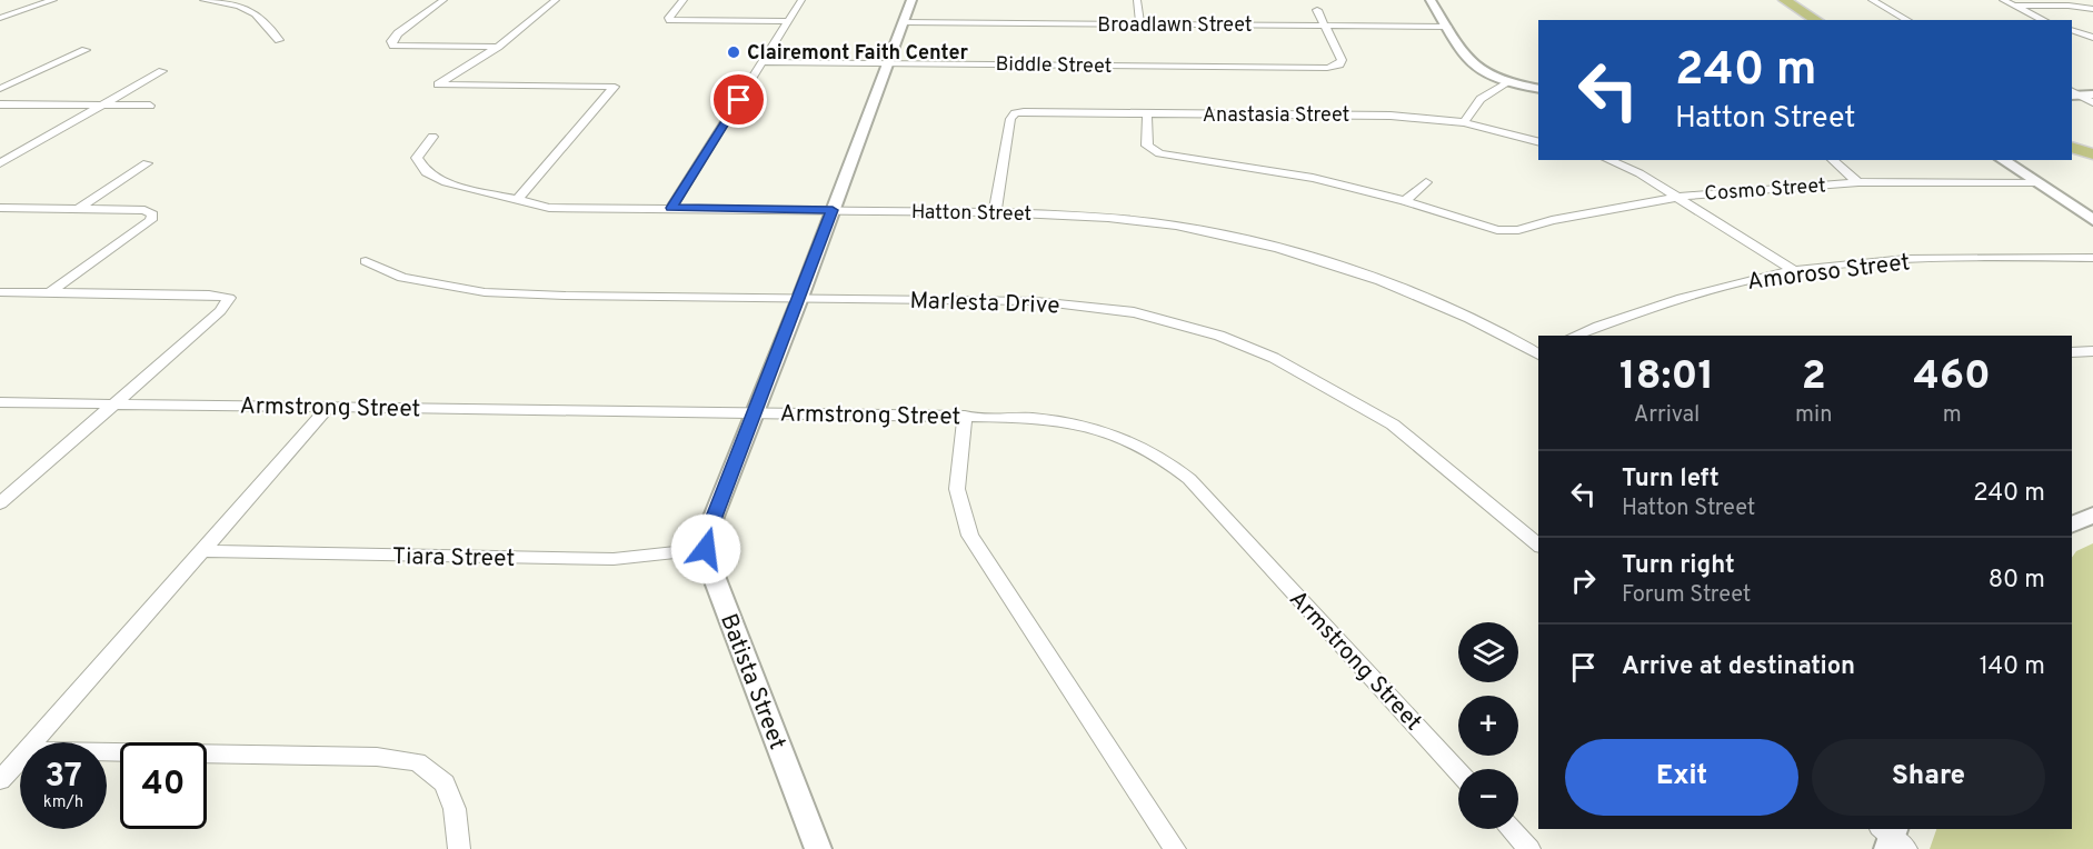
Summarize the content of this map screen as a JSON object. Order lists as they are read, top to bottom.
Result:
{
  "streets": {
    "street": [
      "Broadlawn Street",
      "Biddle Street",
      "Anastasia Street",
      "Cosmo Street",
      "Hatton Street",
      "Amoroso Street",
      "Marlesta Drive",
      "Armstrong Street",
      "Tiara Street",
      "Batista Street"
    ]
  },
  "crossings": [
    ["Broadlawn Street", "Biddle Street"],
    ["Anastasia Street", "Hatton Street"],
    ["Tiara Street", "Batista Street"]
  ],
  "places": ["Clairemont Faith Center"],
  "page": {
    "turn": ["240 m", "Hatton Street"],
    "eta": [
      "18:01",
      "Arrival",
      "2",
      "min",
      "460",
      "m"
    ],
    "list": [
      {
        "name": "Turn left",
        "note": "Hatton Street",
        "value": "240 m"
      },
      {
        "name": "Turn right",
        "note": "Forum Street",
        "value": "80 m"
      },
      {
        "name": "Arrive at destination",
        "value": "140 m"
      }
    ],
    "map_buttons": ["+", "−"],
    "buttons": ["Exit", "Share"],
    "speed": "37 km/h",
    "limit": "40"
  }
}
